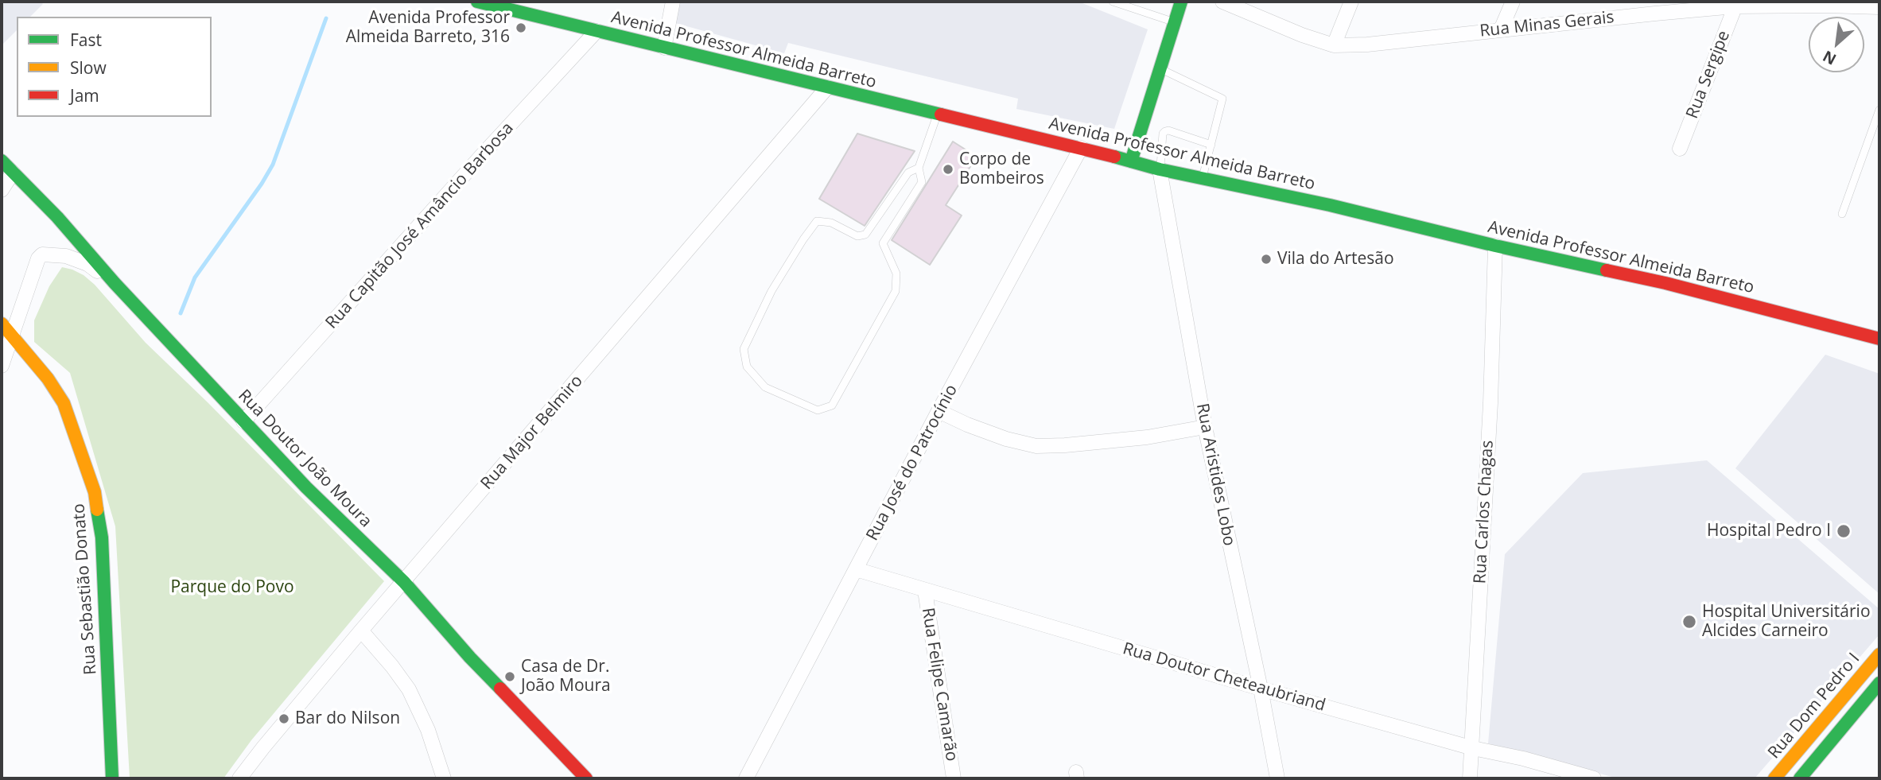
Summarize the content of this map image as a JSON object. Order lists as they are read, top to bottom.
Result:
{
  "streets": {
    "main road": [
      "Avenida Professor Almeida Barreto",
      "Rua Doutor João Moura",
      "Rua Sebastião Donato",
      "Rua Dom Pedro I"
    ],
    "street": [
      "Rua Minas Gerais",
      "Rua Sergipe",
      "Rua Capitão José Amâncio Barbosa",
      "Rua Major Belmiro",
      "Rua José do Patrocínio",
      "Rua Aristides Lobo",
      "Rua Carlos Chagas",
      "Rua Doutor Cheteaubriand",
      "Rua Felipe Camarão"
    ]
  },
  "crossings": [
    ["Rua Minas Gerais", "Rua Sergipe"],
    ["Avenida Professor Almeida Barreto", "Rua Capitão José Amâncio Barbosa"],
    ["Avenida Professor Almeida Barreto", "Rua Major Belmiro"],
    ["Avenida Professor Almeida Barreto", "Rua José do Patrocínio"],
    ["Avenida Professor Almeida Barreto", "Rua Aristides Lobo"],
    ["Avenida Professor Almeida Barreto", "Rua Carlos Chagas"],
    ["Rua Capitão José Amâncio Barbosa", "Rua Doutor João Moura"],
    ["Rua Major Belmiro", "Rua Doutor João Moura"],
    ["Rua José do Patrocínio", "Rua Doutor Cheteaubriand"],
    ["Rua Aristides Lobo", "Rua Doutor Cheteaubriand"],
    ["Rua Carlos Chagas", "Rua Doutor Cheteaubriand"],
    ["Rua Doutor Cheteaubriand", "Rua Felipe Camarão"]
  ],
  "parks": ["Parque do Povo"],
  "places": [
    "Avenida Professor Almeida Barreto, 316",
    "Corpo de Bombeiros",
    "Vila do Artesão",
    "Hospital Pedro I",
    "Hospital Universitário Alcides Carneiro",
    "Casa de Dr. João Moura",
    "Bar do Nilson"
  ],
  "legend": ["Fast", "Slow", "Jam"],
  "north": "bottom left"
}
